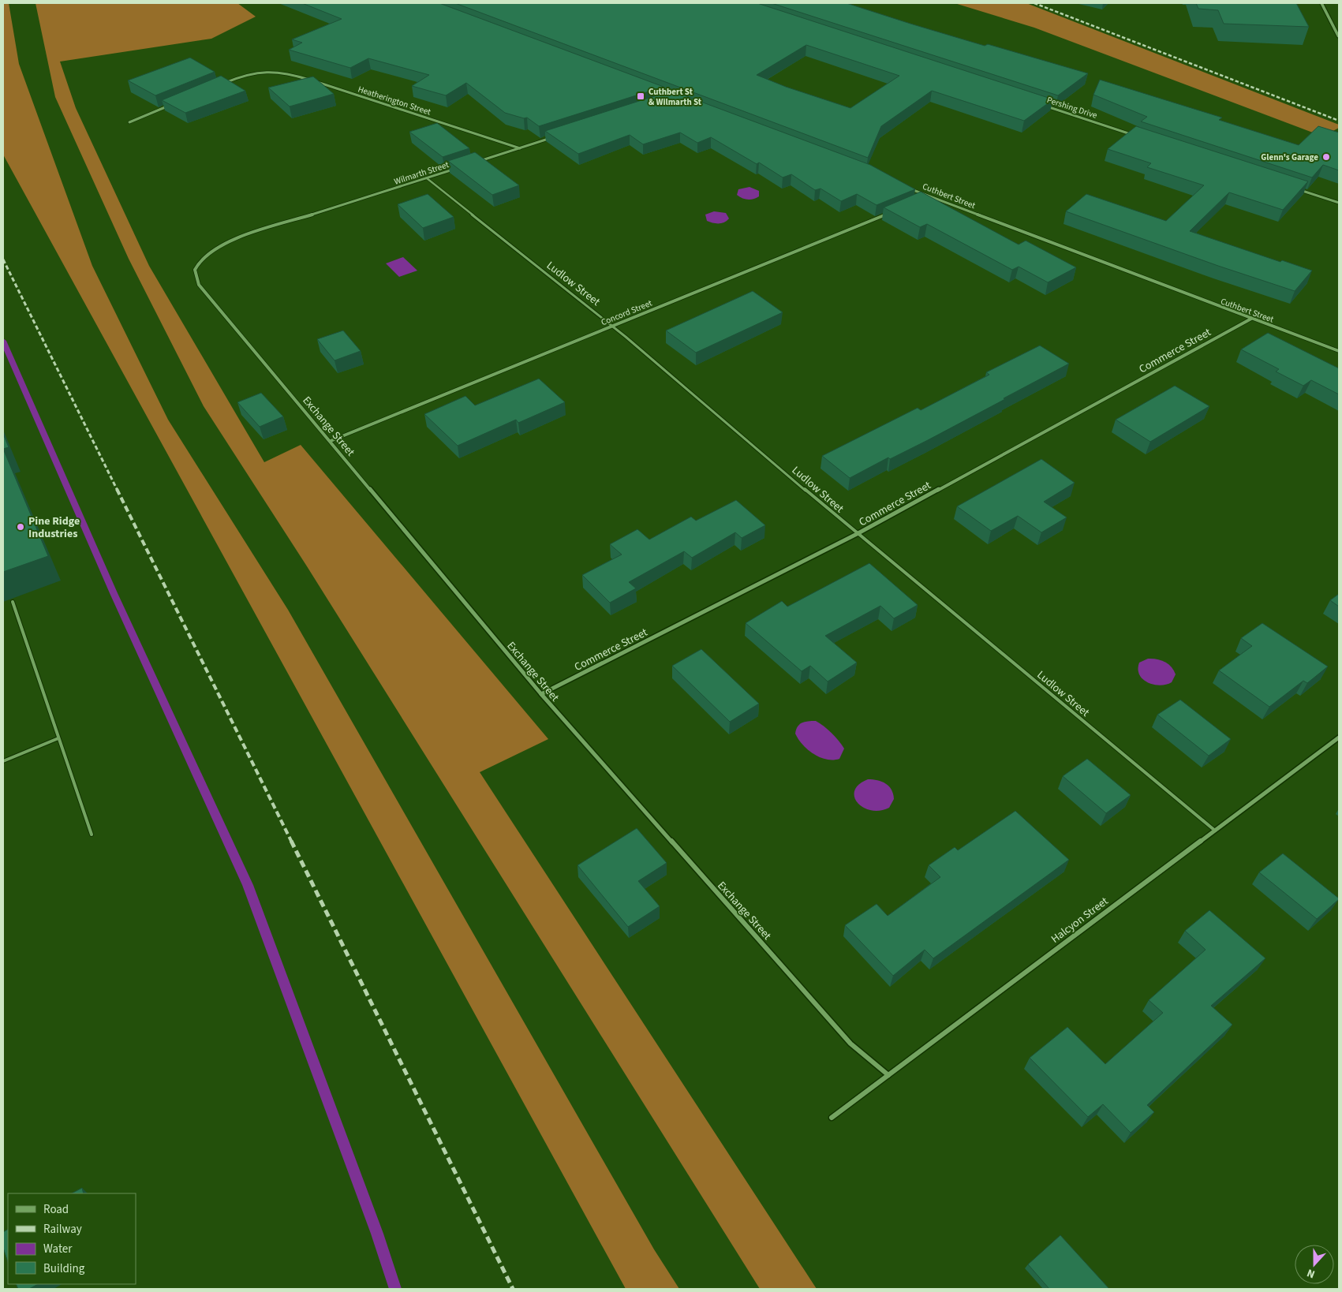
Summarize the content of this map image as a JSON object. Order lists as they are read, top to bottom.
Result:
{
  "streets": {
    "street": [
      "Heatherington Street",
      "Pershing Drive",
      "Wilmarth Street",
      "Cuthbert Street",
      "Concord Street",
      "Commerce Street",
      "Exchange Street",
      "Halcyon Street"
    ],
    "lane": ["Ludlow Street"]
  },
  "crossings": [
    ["Wilmarth Street", "Ludlow Street"],
    ["Wilmarth Street", "Exchange Street"],
    ["Cuthbert Street", "Commerce Street"],
    ["Ludlow Street", "Concord Street"],
    ["Ludlow Street", "Commerce Street"],
    ["Ludlow Street", "Halcyon Street"],
    ["Concord Street", "Exchange Street"],
    ["Commerce Street", "Exchange Street"],
    ["Exchange Street", "Halcyon Street"]
  ],
  "places": {
    "transit": ["Cuthbert St & Wilmarth St"],
    "other": ["Glenn's Garage", "Pine Ridge Industries"]
  },
  "legend": [
    "Road",
    "Railway",
    "Water",
    "Building"
  ],
  "north": "bottom"
}
